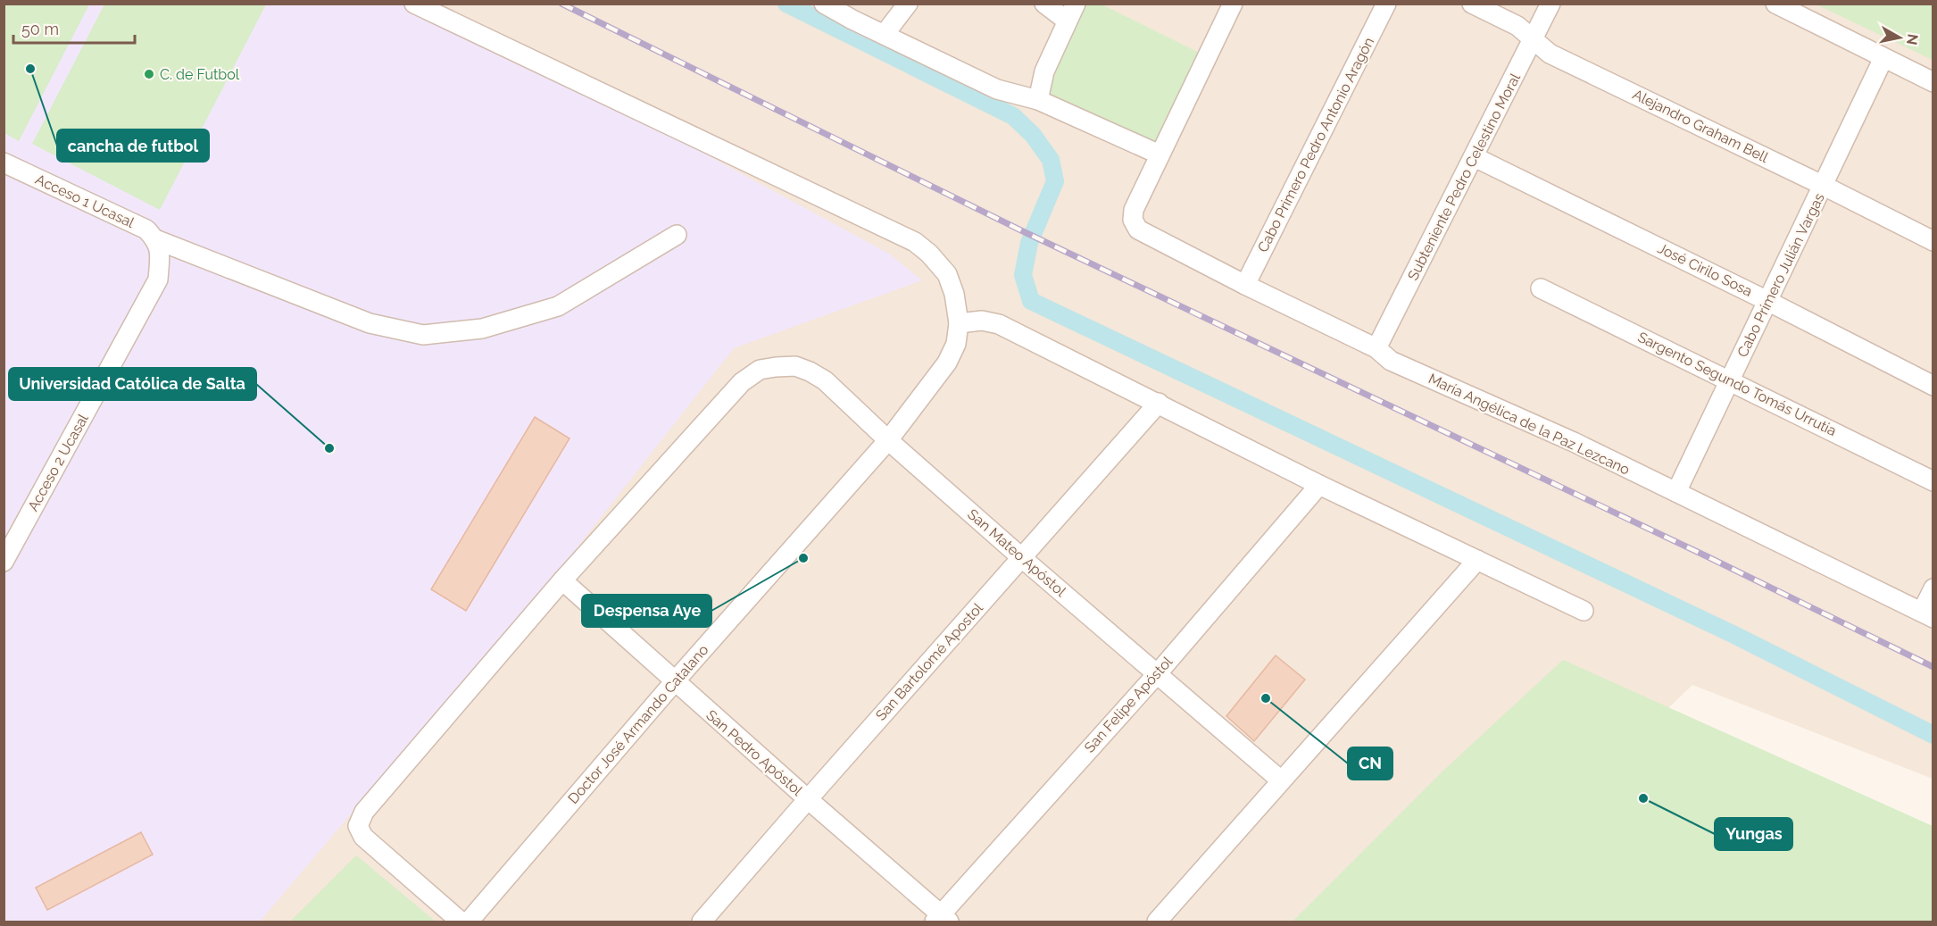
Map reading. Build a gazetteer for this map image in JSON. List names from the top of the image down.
{
  "streets": {
    "street": [
      "Alejandro Graham Bell",
      "Cabo Primero Pedro Antonio Aragón",
      "Subteniente Pedro Celestino Moral",
      "Acceso 1 Ucasal",
      "José Cirilo Sosa",
      "Cabo Primero Julián Vargas",
      "Sargento Segundo Tomás Urrutia",
      "María Angélica de la Paz Lezcano",
      "Acceso 2 Ucasal",
      "San Mateo Apóstol",
      "San Bartolomé Apostol",
      "San Felipe Apóstol",
      "Doctor José Armando Catalano",
      "San Pedro Apóstol"
    ]
  },
  "crossings": [
    ["Alejandro Graham Bell", "Subteniente Pedro Celestino Moral"],
    ["Alejandro Graham Bell", "Cabo Primero Julián Vargas"],
    ["Cabo Primero Pedro Antonio Aragón", "María Angélica de la Paz Lezcano"],
    ["Subteniente Pedro Celestino Moral", "José Cirilo Sosa"],
    ["Subteniente Pedro Celestino Moral", "María Angélica de la Paz Lezcano"],
    ["Acceso 1 Ucasal", "Acceso 2 Ucasal"],
    ["José Cirilo Sosa", "Cabo Primero Julián Vargas"],
    ["Cabo Primero Julián Vargas", "Sargento Segundo Tomás Urrutia"],
    ["Cabo Primero Julián Vargas", "María Angélica de la Paz Lezcano"],
    ["San Mateo Apóstol", "San Bartolomé Apostol"],
    ["San Mateo Apóstol", "San Felipe Apóstol"],
    ["San Mateo Apóstol", "Doctor José Armando Catalano"],
    ["San Mateo Apóstol", "San Pedro Apóstol"],
    ["San Bartolomé Apostol", "San Pedro Apóstol"],
    ["San Felipe Apóstol", "San Pedro Apóstol"],
    ["Doctor José Armando Catalano", "San Pedro Apóstol"]
  ],
  "places": [
    "cancha de futbol",
    "C. de Futbol",
    "Universidad Católica de Salta",
    "Despensa Aye",
    "CN",
    "Yungas"
  ],
  "scale_bar": "50 m",
  "north": "right"
}
